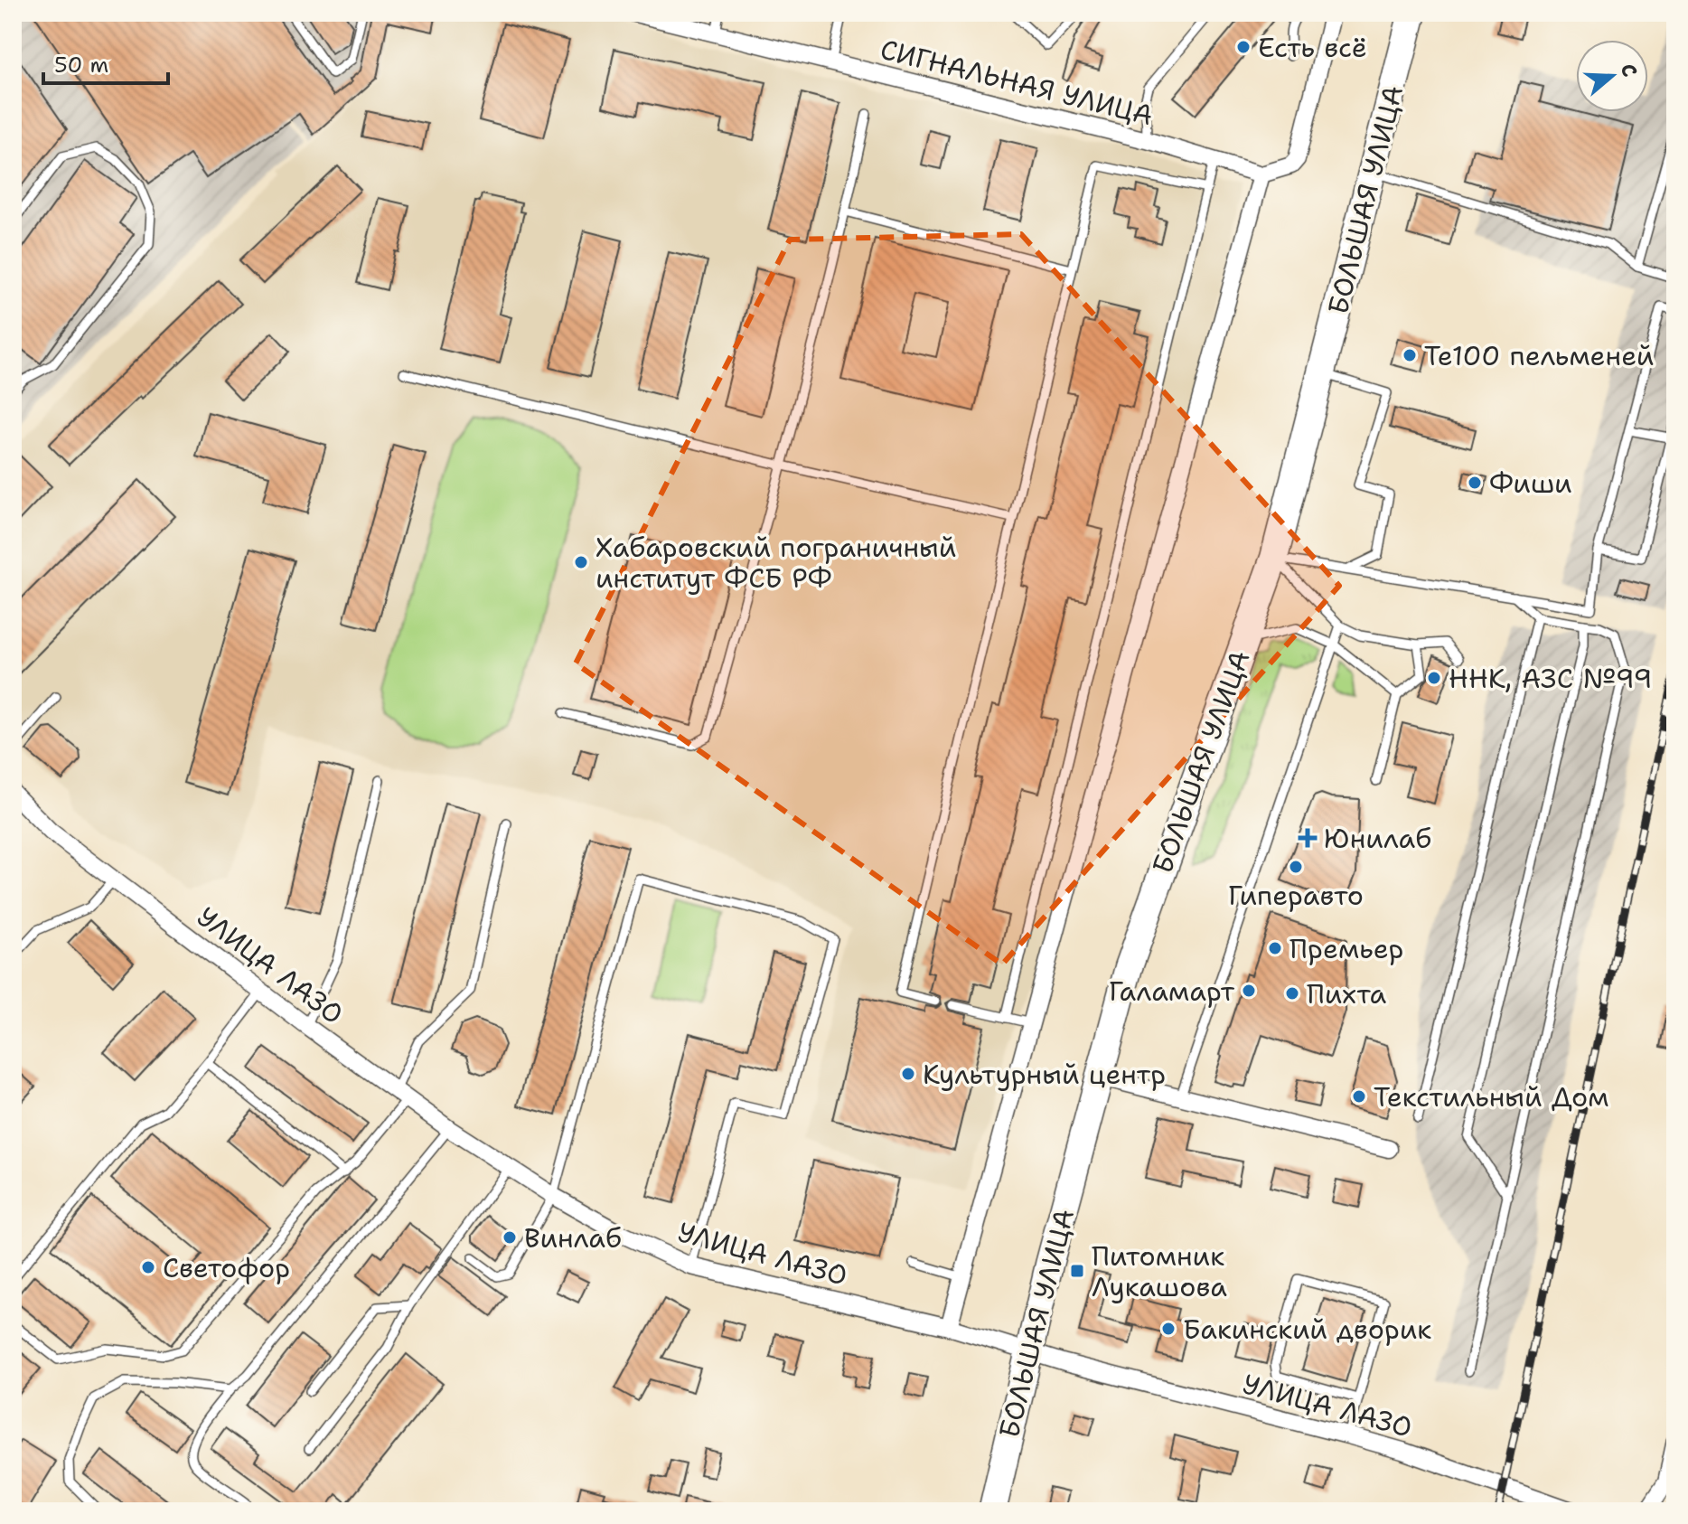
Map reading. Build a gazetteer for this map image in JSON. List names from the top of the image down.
{
  "streets": {
    "highway": ["БОЛЬШАЯ УЛИЦА"],
    "street": ["СИГНАЛЬНАЯ УЛИЦА", "УЛИЦА ЛАЗО"]
  },
  "crossings": [
    ["БОЛЬШАЯ УЛИЦА", "УЛИЦА ЛАЗО"]
  ],
  "places": {
    "other": [
      "Есть всё",
      "Те100 пельменей",
      "Фиши",
      "Хабаровский пограничный институт ФСБ РФ",
      "ННК, АЗС №99",
      "Гиперавто",
      "Премьер",
      "Галамарт",
      "Пихта",
      "Культурный центр",
      "Текстильный Дом",
      "Винлаб",
      "Светофор",
      "Бакинский дворик"
    ],
    "health": ["Юнилаб"],
    "transit": ["Питомник Лукашова"]
  },
  "scale_bar": "50 m",
  "north": "right"
}
